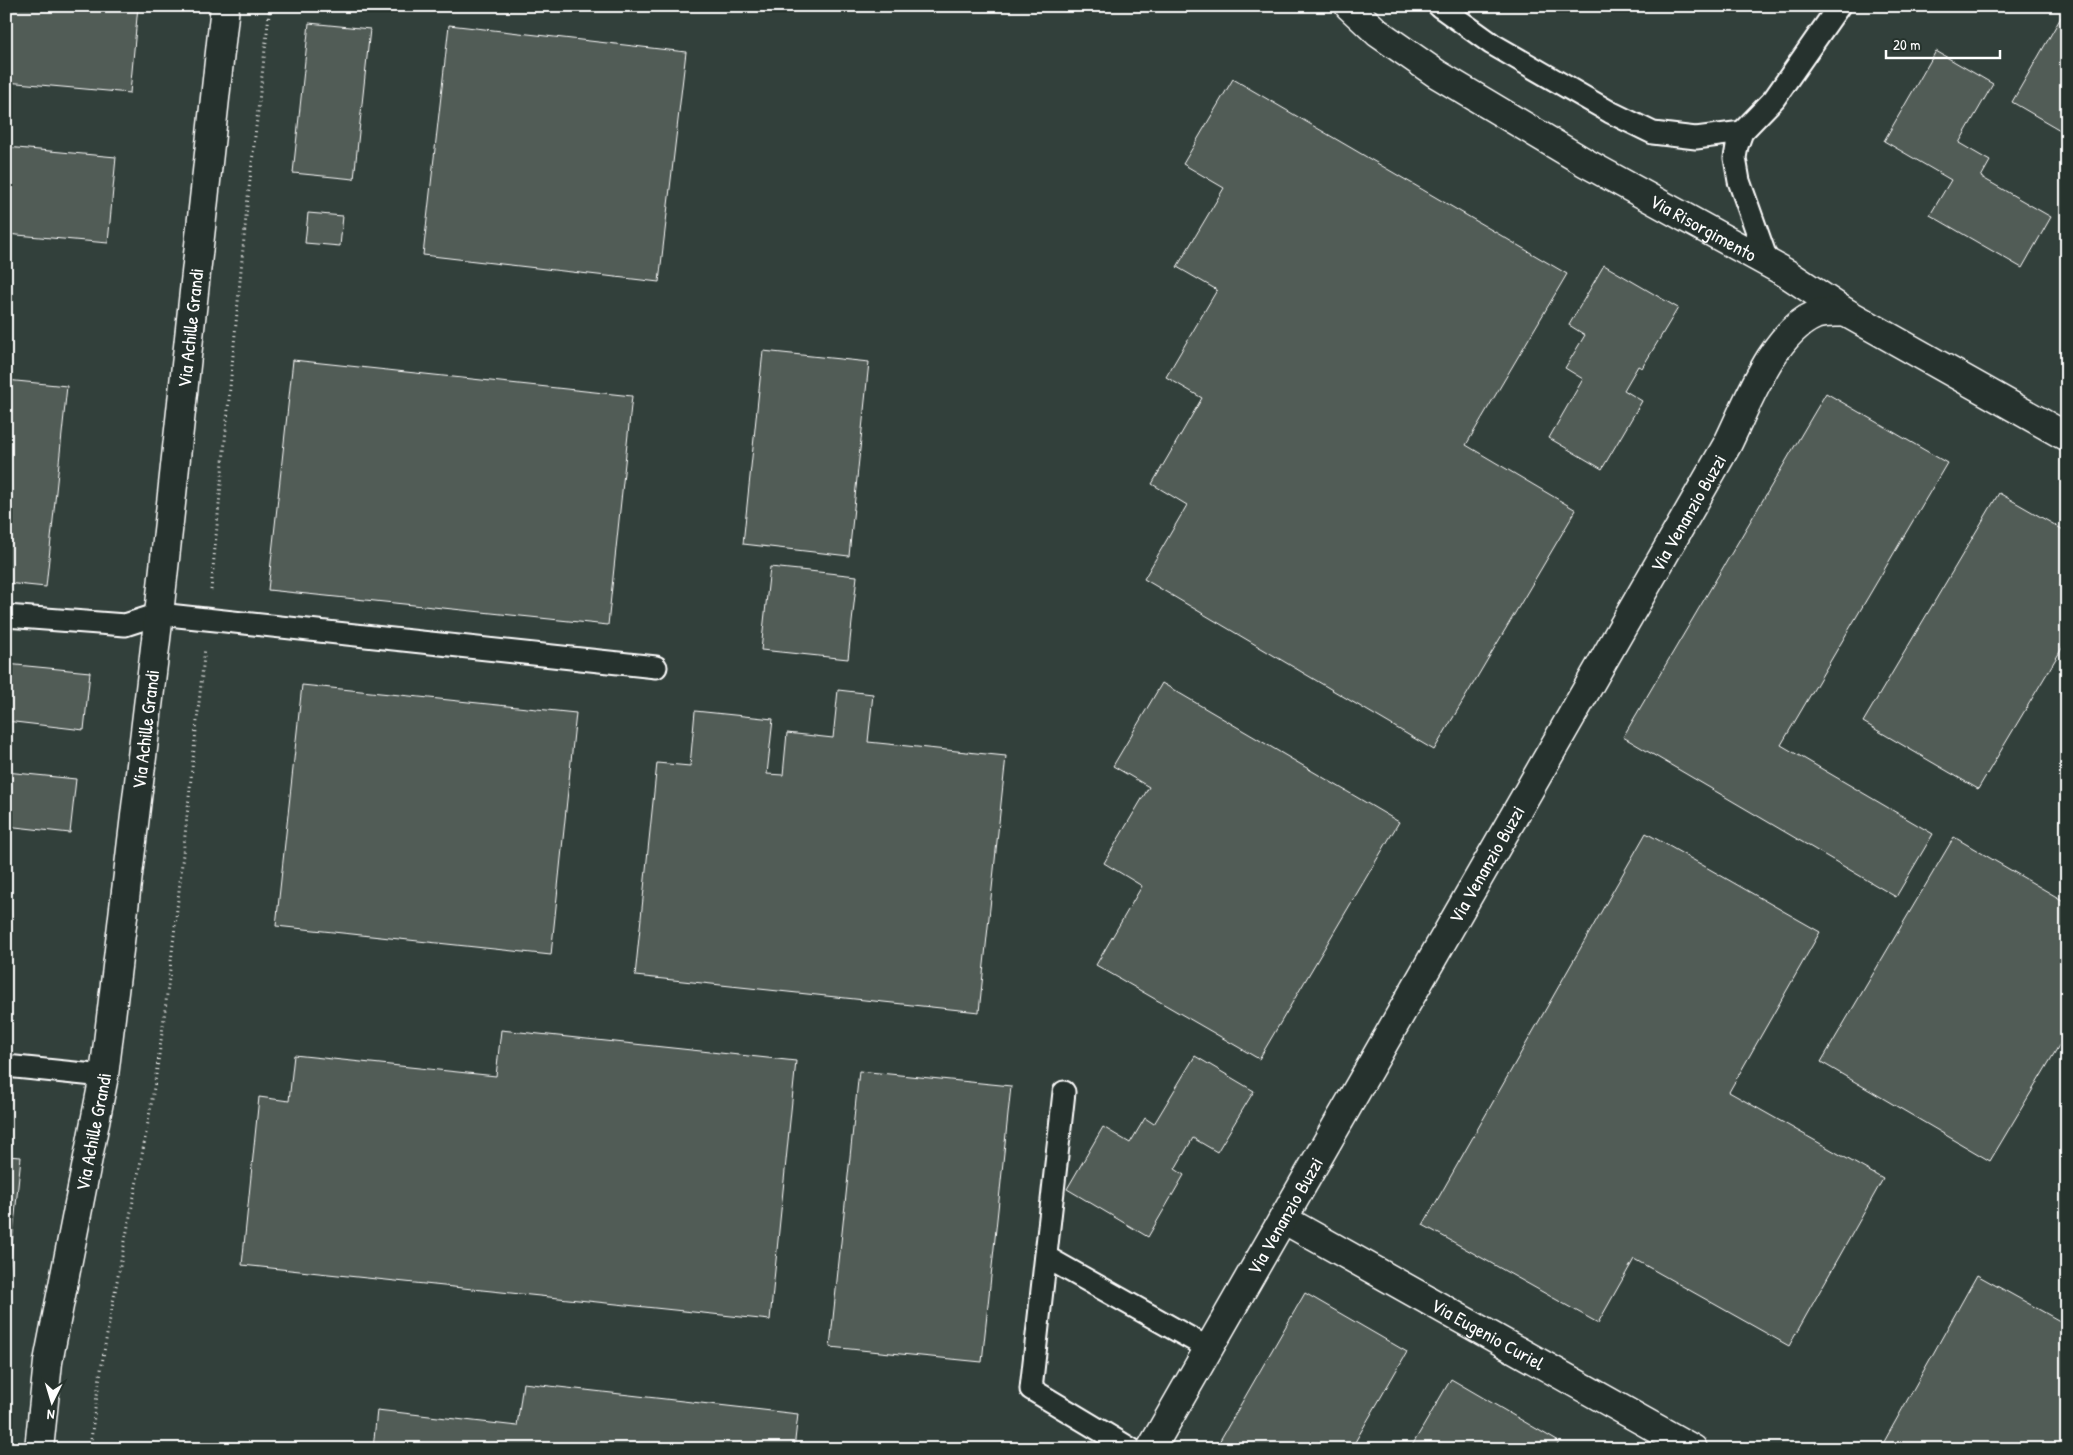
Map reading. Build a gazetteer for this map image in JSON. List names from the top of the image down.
{
  "streets": {
    "street": [
      "Via Risorgimento",
      "Via Achille Grandi",
      "Via Venanzio Buzzi",
      "Via Eugenio Curiel"
    ]
  },
  "crossings": [
    ["Via Risorgimento", "Via Venanzio Buzzi"],
    ["Via Venanzio Buzzi", "Via Eugenio Curiel"]
  ],
  "scale_bar": "20 m",
  "north": "bottom"
}
